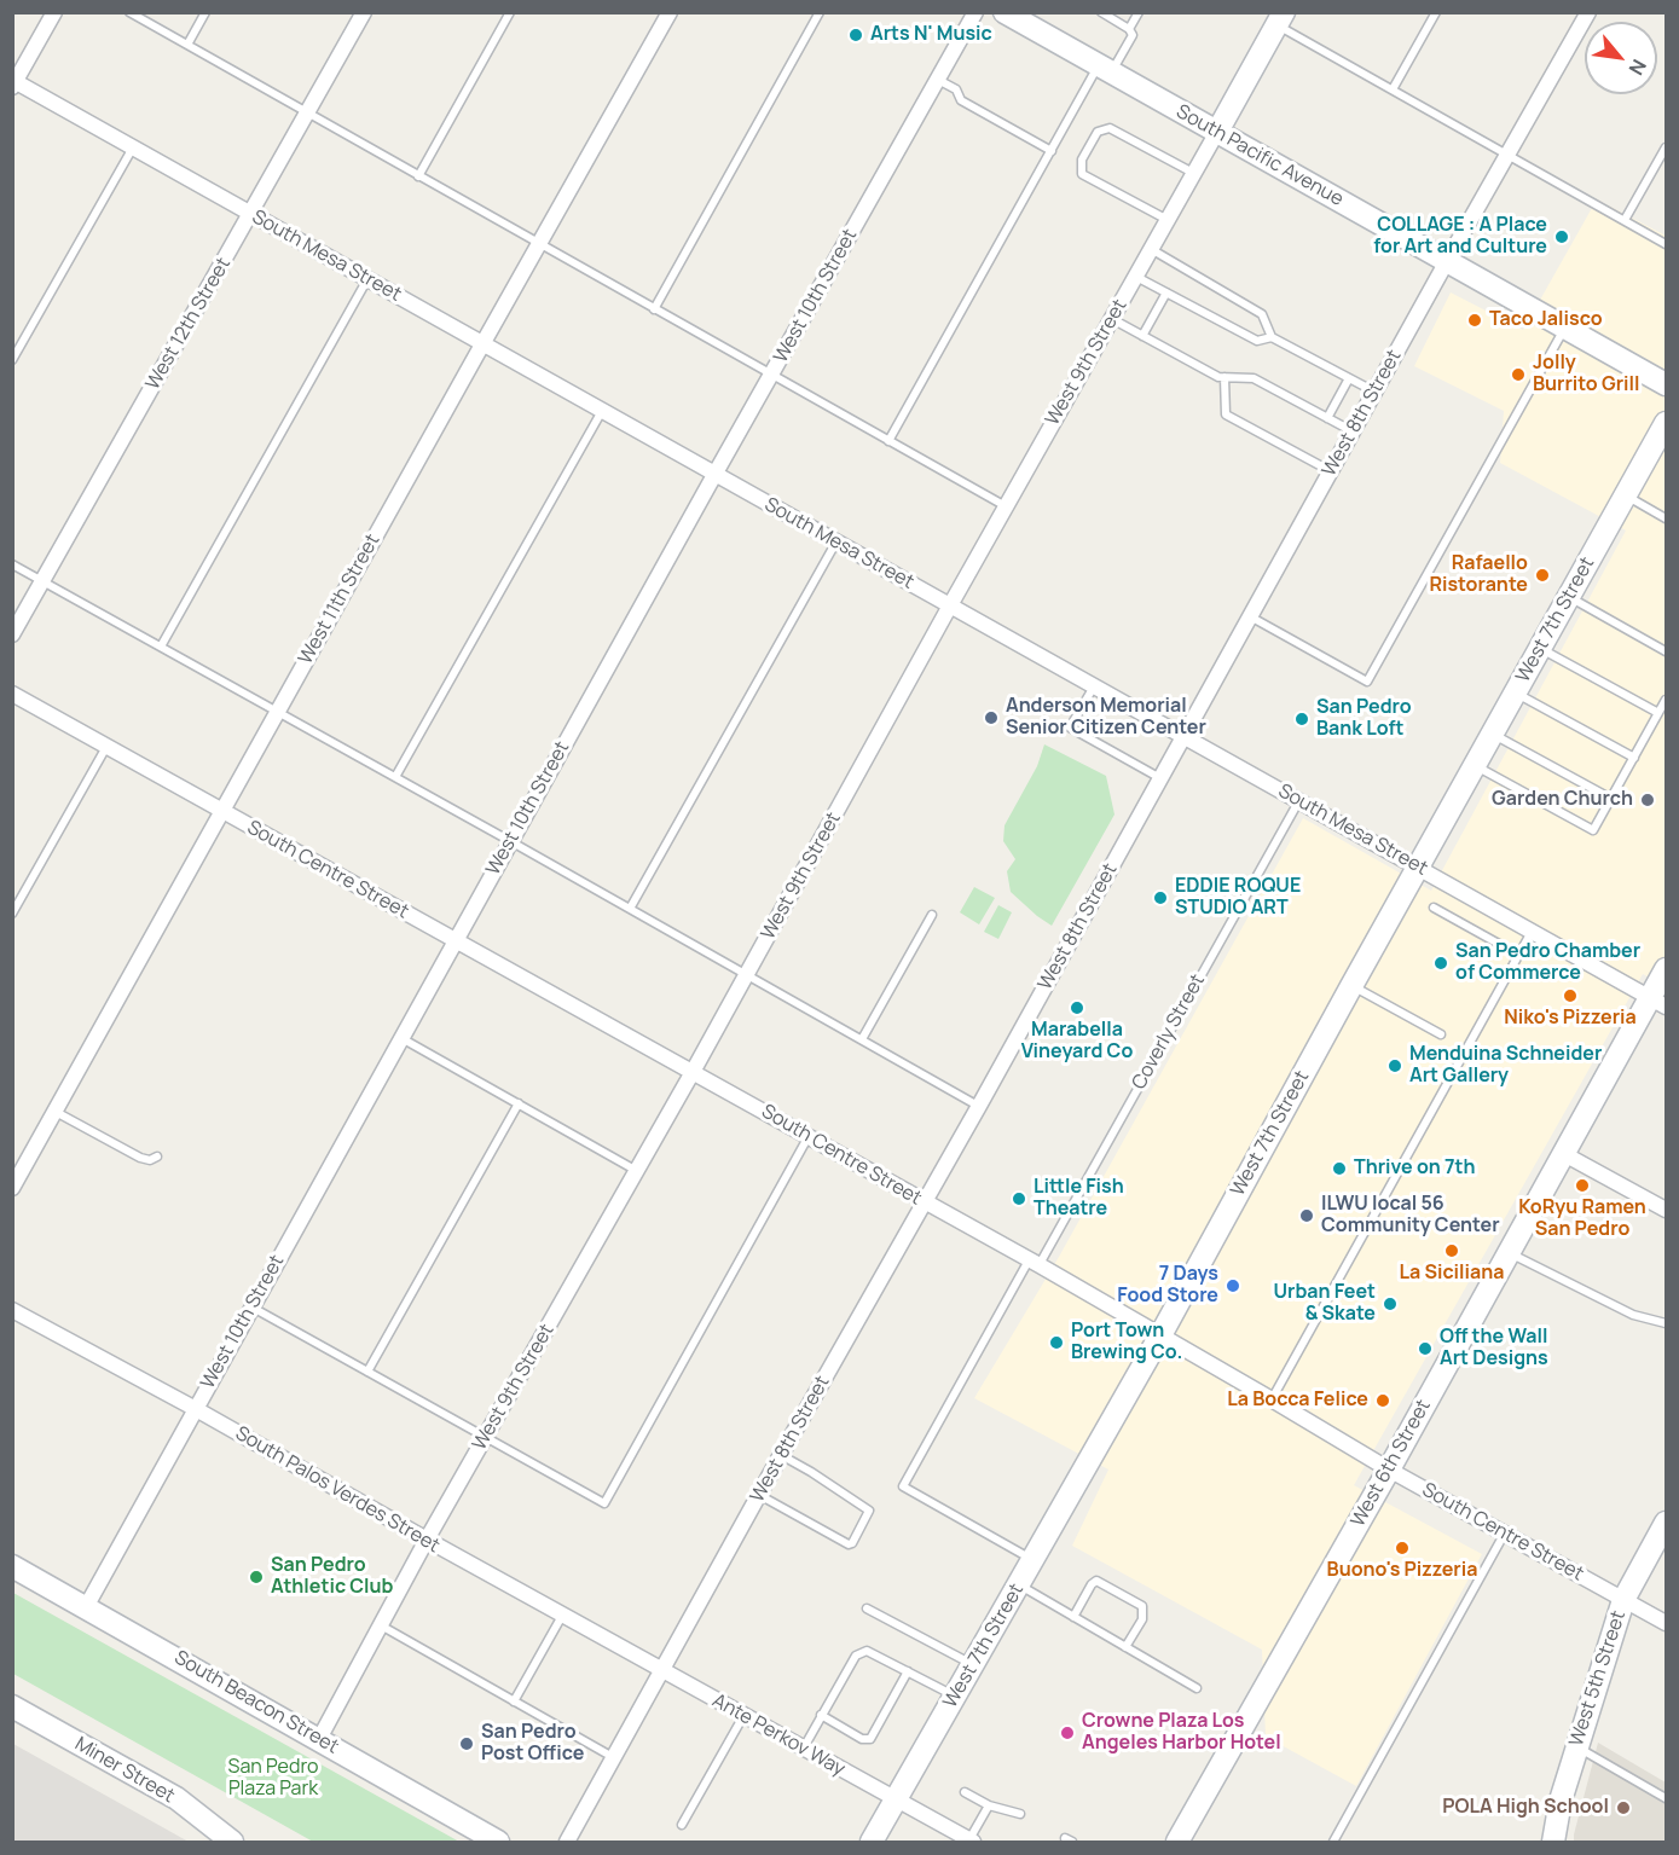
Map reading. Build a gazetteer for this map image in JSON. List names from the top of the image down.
{
  "streets": {
    "main road": [
      "South Pacific Avenue",
      "West 9th Street",
      "West 7th Street",
      "West 6th Street",
      "West 5th Street",
      "South Beacon Street",
      "Miner Street"
    ],
    "street": [
      "South Mesa Street",
      "West 10th Street",
      "West 12th Street",
      "West 8th Street",
      "West 11th Street",
      "South Centre Street",
      "South Palos Verdes Street",
      "Ante Perkov Way"
    ],
    "lane": ["Coverly Street"]
  },
  "crossings": [
    ["South Pacific Avenue", "West 9th Street"],
    ["South Pacific Avenue", "West 8th Street"],
    ["South Mesa Street", "West 10th Street"],
    ["South Mesa Street", "West 12th Street"],
    ["South Mesa Street", "West 9th Street"],
    ["South Mesa Street", "West 8th Street"],
    ["South Mesa Street", "West 11th Street"],
    ["South Mesa Street", "West 7th Street"],
    ["South Mesa Street", "Coverly Street"],
    ["South Mesa Street", "West 6th Street"],
    ["West 10th Street", "South Centre Street"],
    ["West 10th Street", "South Palos Verdes Street"],
    ["West 10th Street", "South Beacon Street"],
    ["West 9th Street", "South Centre Street"],
    ["West 9th Street", "South Palos Verdes Street"],
    ["West 9th Street", "South Beacon Street"],
    ["West 8th Street", "South Centre Street"],
    ["West 8th Street", "South Palos Verdes Street"],
    ["West 8th Street", "Ante Perkov Way"],
    ["West 11th Street", "South Centre Street"],
    ["West 7th Street", "South Centre Street"],
    ["West 7th Street", "Coverly Street"],
    ["West 7th Street", "Ante Perkov Way"],
    ["South Centre Street", "Coverly Street"],
    ["South Centre Street", "West 6th Street"],
    ["South Centre Street", "West 5th Street"],
    ["South Palos Verdes Street", "Ante Perkov Way"]
  ],
  "parks": ["San Pedro Plaza Park"],
  "places": [
    "Arts N' Music",
    "COLLAGE : A Place for Art and Culture",
    "Taco Jalisco",
    "Jolly Burrito Grill",
    "Rafaello Ristorante",
    "Anderson Memorial Senior Citizen Center",
    "San Pedro Bank Loft",
    "Garden Church",
    "EDDIE ROQUE STUDIO ART",
    "San Pedro Chamber of Commerce",
    "Niko's Pizzeria",
    "Marabella Vineyard Co",
    "Menduina Schneider Art Gallery",
    "Thrive on 7th",
    "KoRyu Ramen San Pedro",
    "Little Fish Theatre",
    "ILWU local 56 Community Center",
    "La Siciliana",
    "7 Days Food Store",
    "Urban Feet & Skate",
    "Port Town Brewing Co.",
    "Off the Wall Art Designs",
    "La Bocca Felice",
    "Buono's Pizzeria",
    "San Pedro Athletic Club",
    "Crowne Plaza Los Angeles Harbor Hotel",
    "San Pedro Post Office",
    "POLA High School"
  ],
  "north": "bottom right"
}
